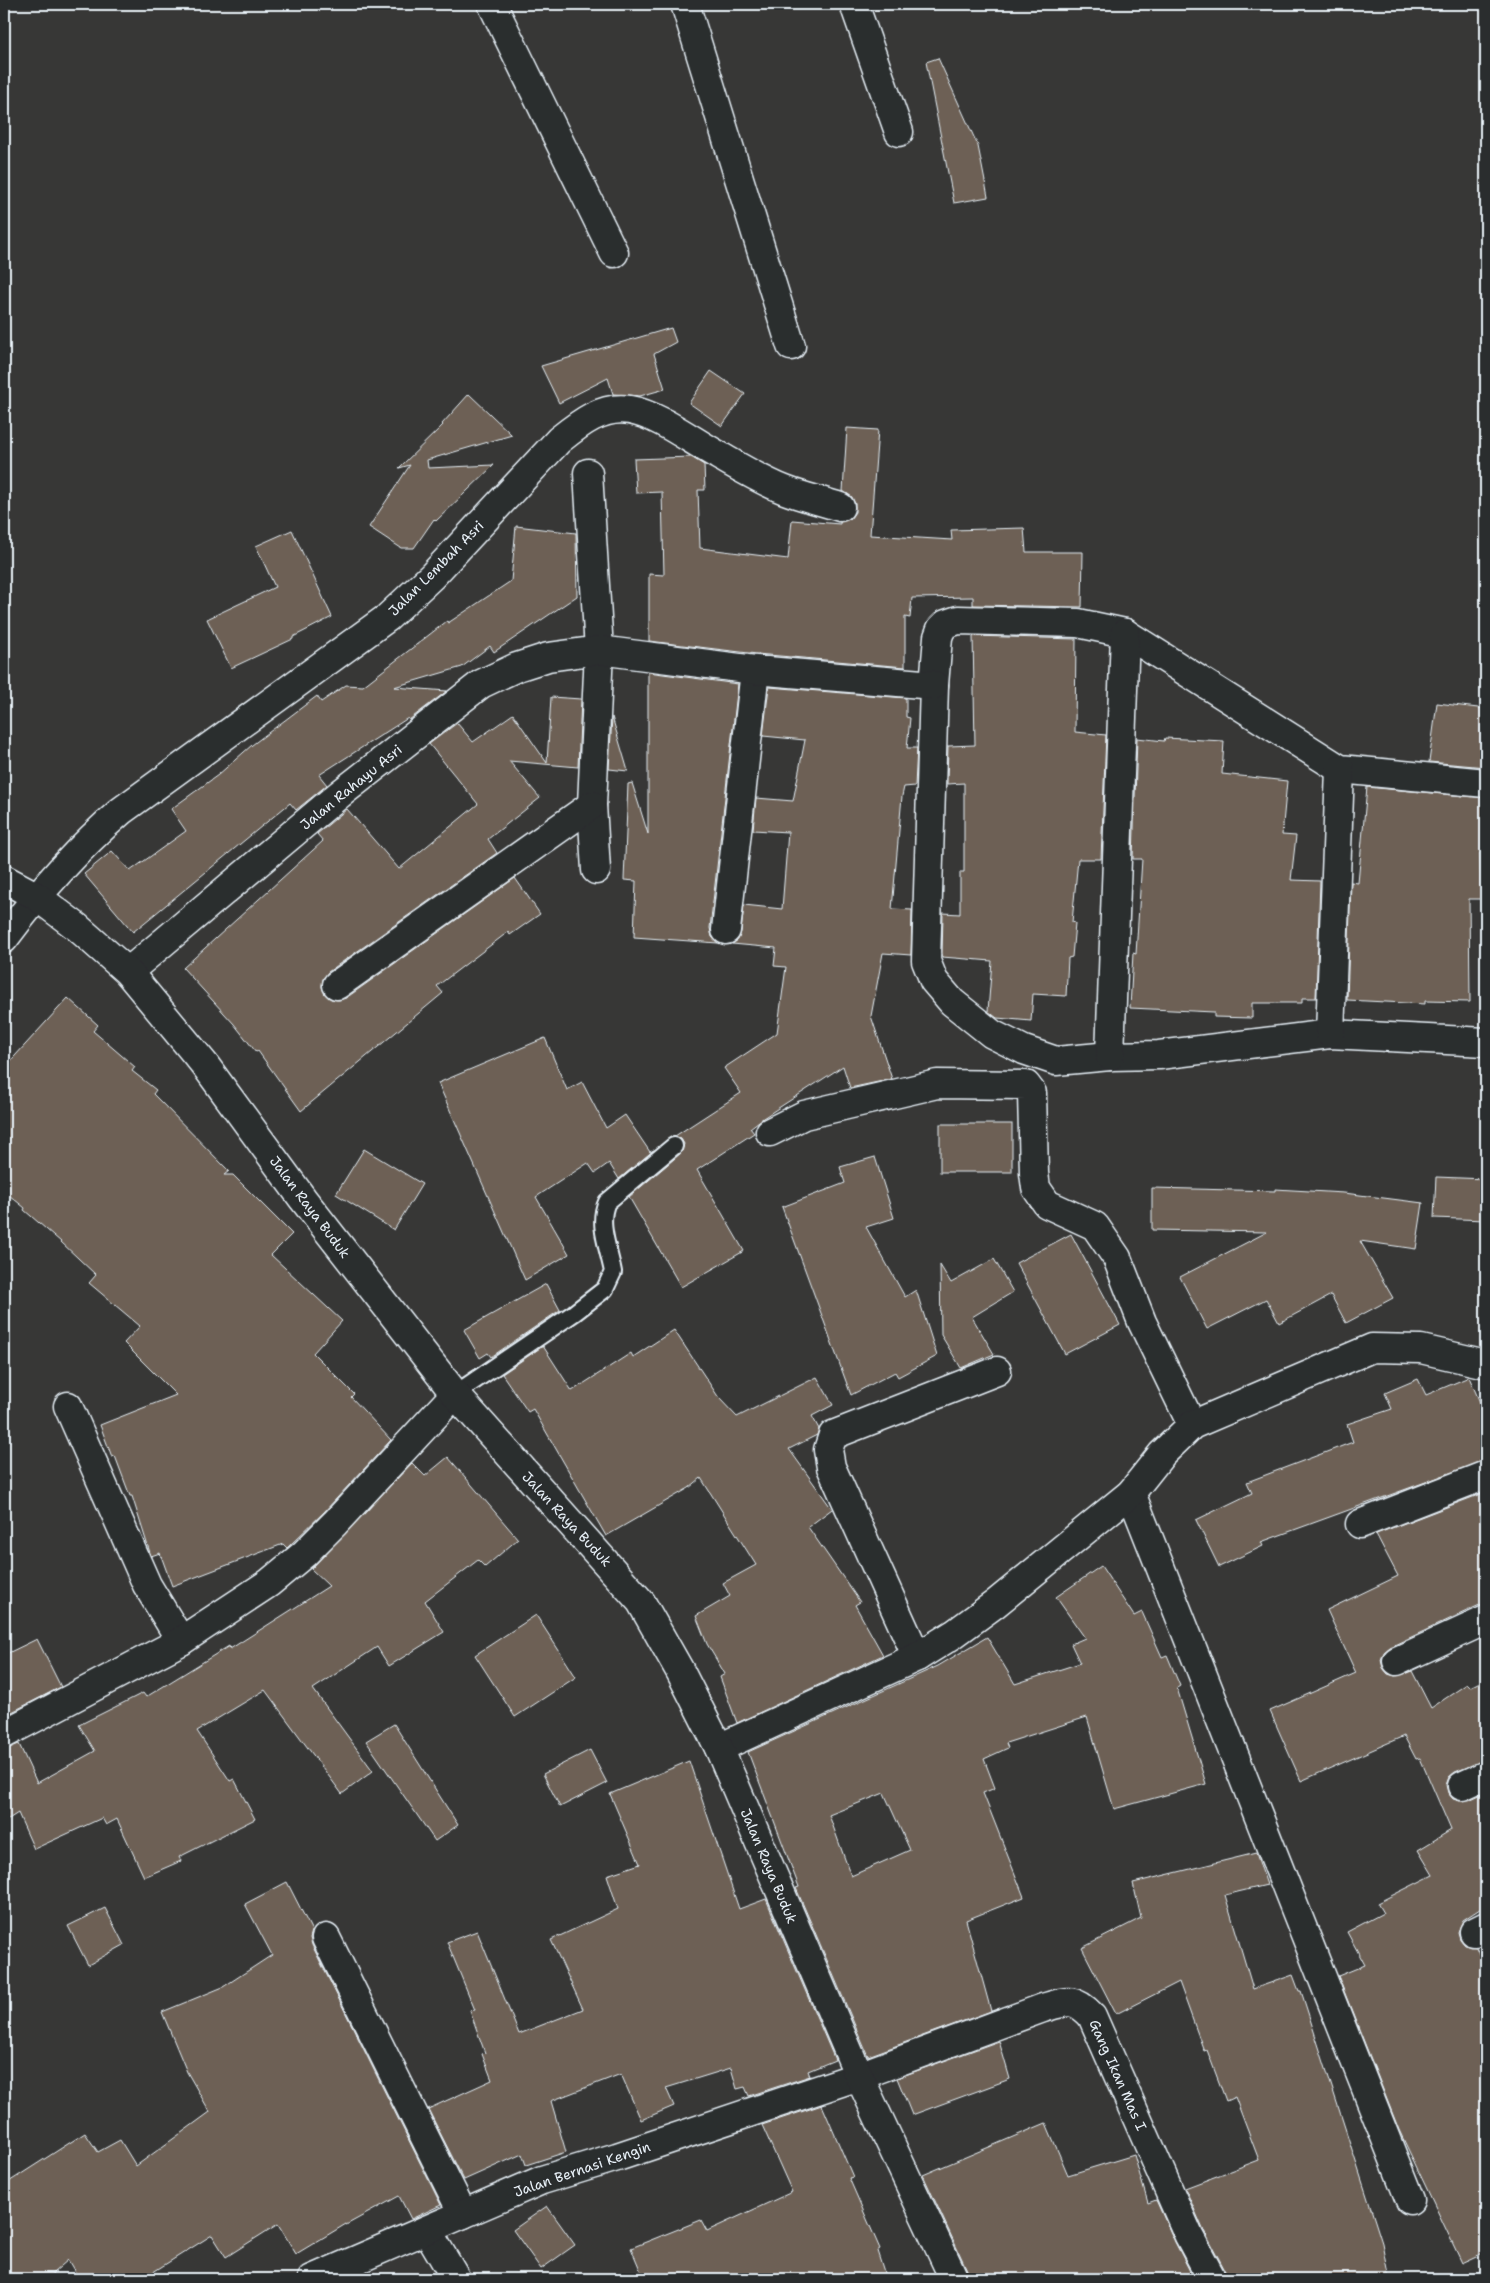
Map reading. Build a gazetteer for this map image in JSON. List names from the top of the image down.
{
  "streets": {
    "street": [
      "Jalan Lembah Asri",
      "Jalan Rahayu Asri",
      "Jalan Raya Buduk",
      "Gang Ikan Mas I",
      "Jalan Bernasi Kengin"
    ]
  },
  "crossings": [
    ["Jalan Lembah Asri", "Jalan Raya Buduk"],
    ["Jalan Rahayu Asri", "Jalan Raya Buduk"],
    ["Jalan Raya Buduk", "Gang Ikan Mas I"],
    ["Jalan Raya Buduk", "Jalan Bernasi Kengin"],
    ["Gang Ikan Mas I", "Jalan Bernasi Kengin"]
  ]
}
